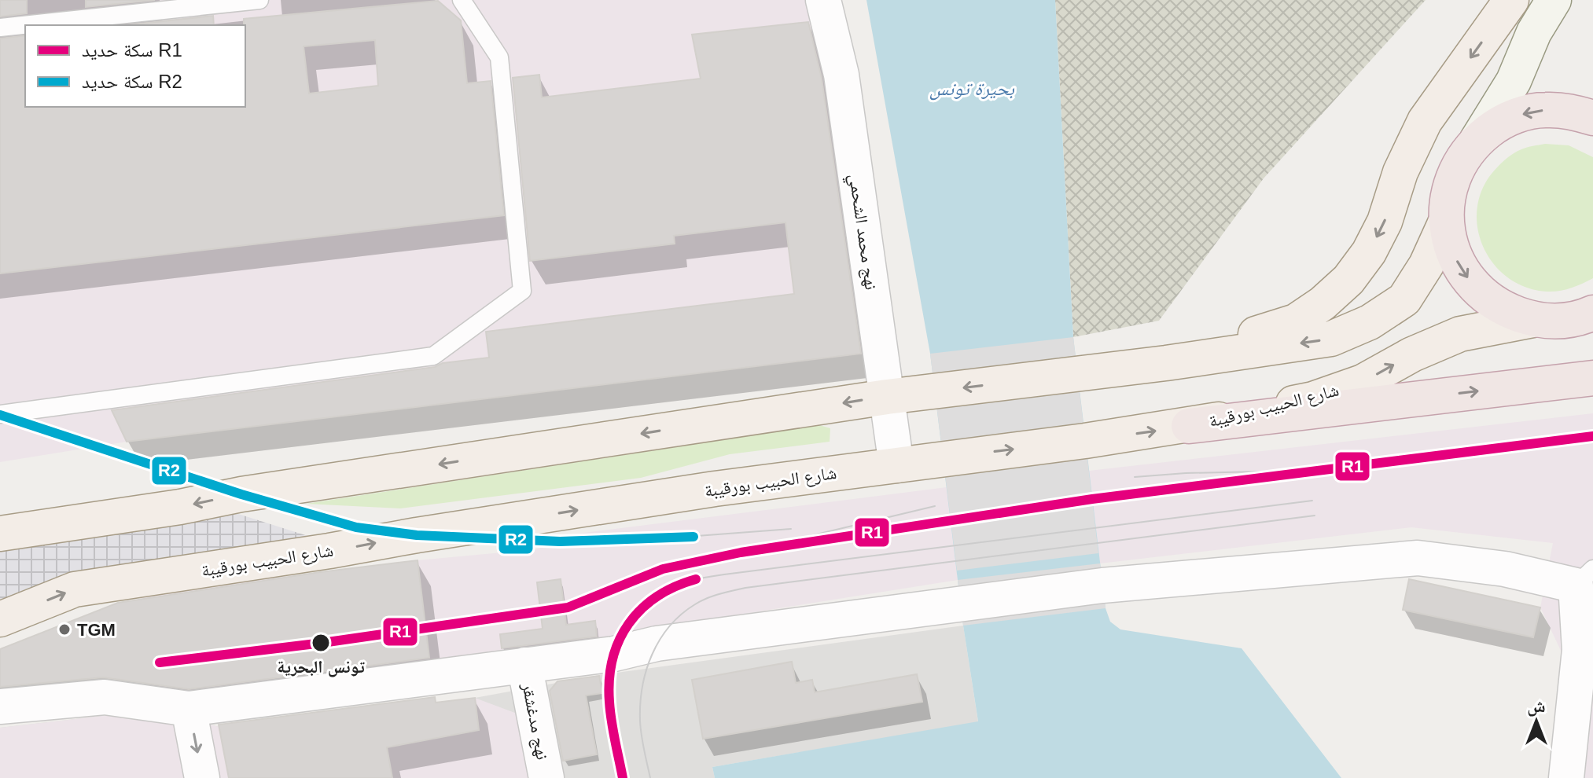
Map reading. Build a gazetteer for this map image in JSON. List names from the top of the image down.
{
  "streets": {
    "main road": ["شارع الحبيب بورقيبة"],
    "street": ["نهج محمد الشحمي", "نهج مدغشقر"]
  },
  "crossings": [
    ["نهج محمد الشحمي", "شارع الحبيب بورقيبة"]
  ],
  "water": ["بحيرة تونس"],
  "places": ["TGM", "تونس البحرية"],
  "lines": ["rail line R2", "rail line R1"],
  "legend": ["سكة حديد R1", "سكة حديد R2"],
  "north": "top"
}
